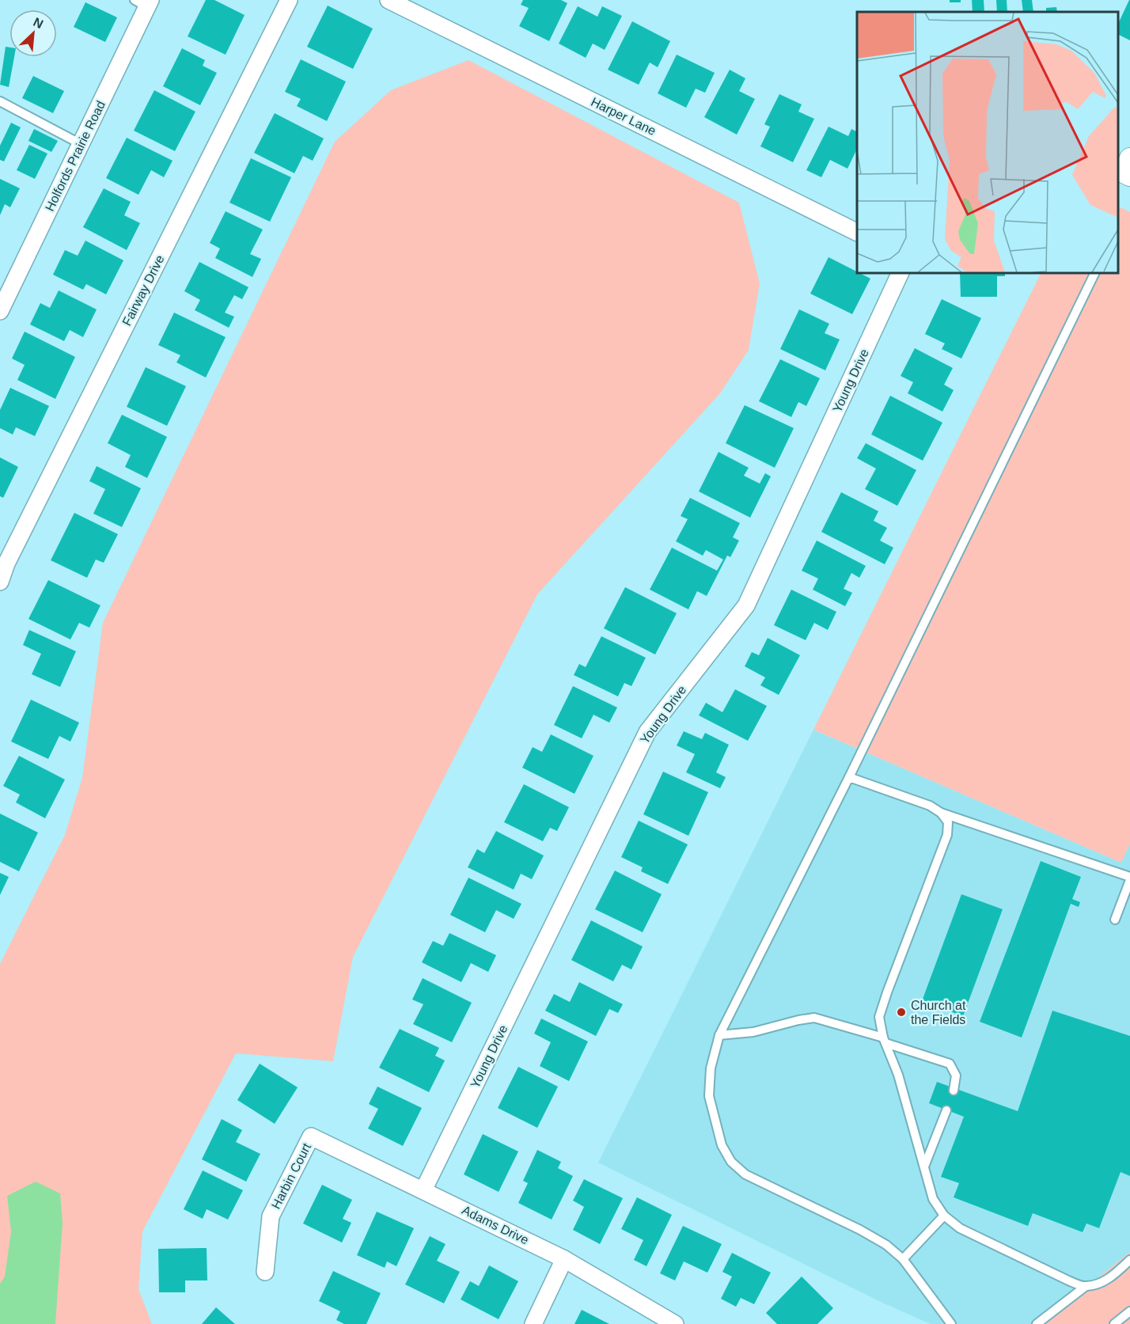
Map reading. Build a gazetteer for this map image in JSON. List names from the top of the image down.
{
  "streets": {
    "street": [
      "Harper Lane",
      "Holfords Prairie Road",
      "Fairway Drive",
      "Young Drive",
      "Harbin Court",
      "Adams Drive"
    ]
  },
  "crossings": [
    ["Young Drive", "Adams Drive"],
    ["Harbin Court", "Adams Drive"]
  ],
  "places": ["Church at the Fields"],
  "north": "top right"
}
